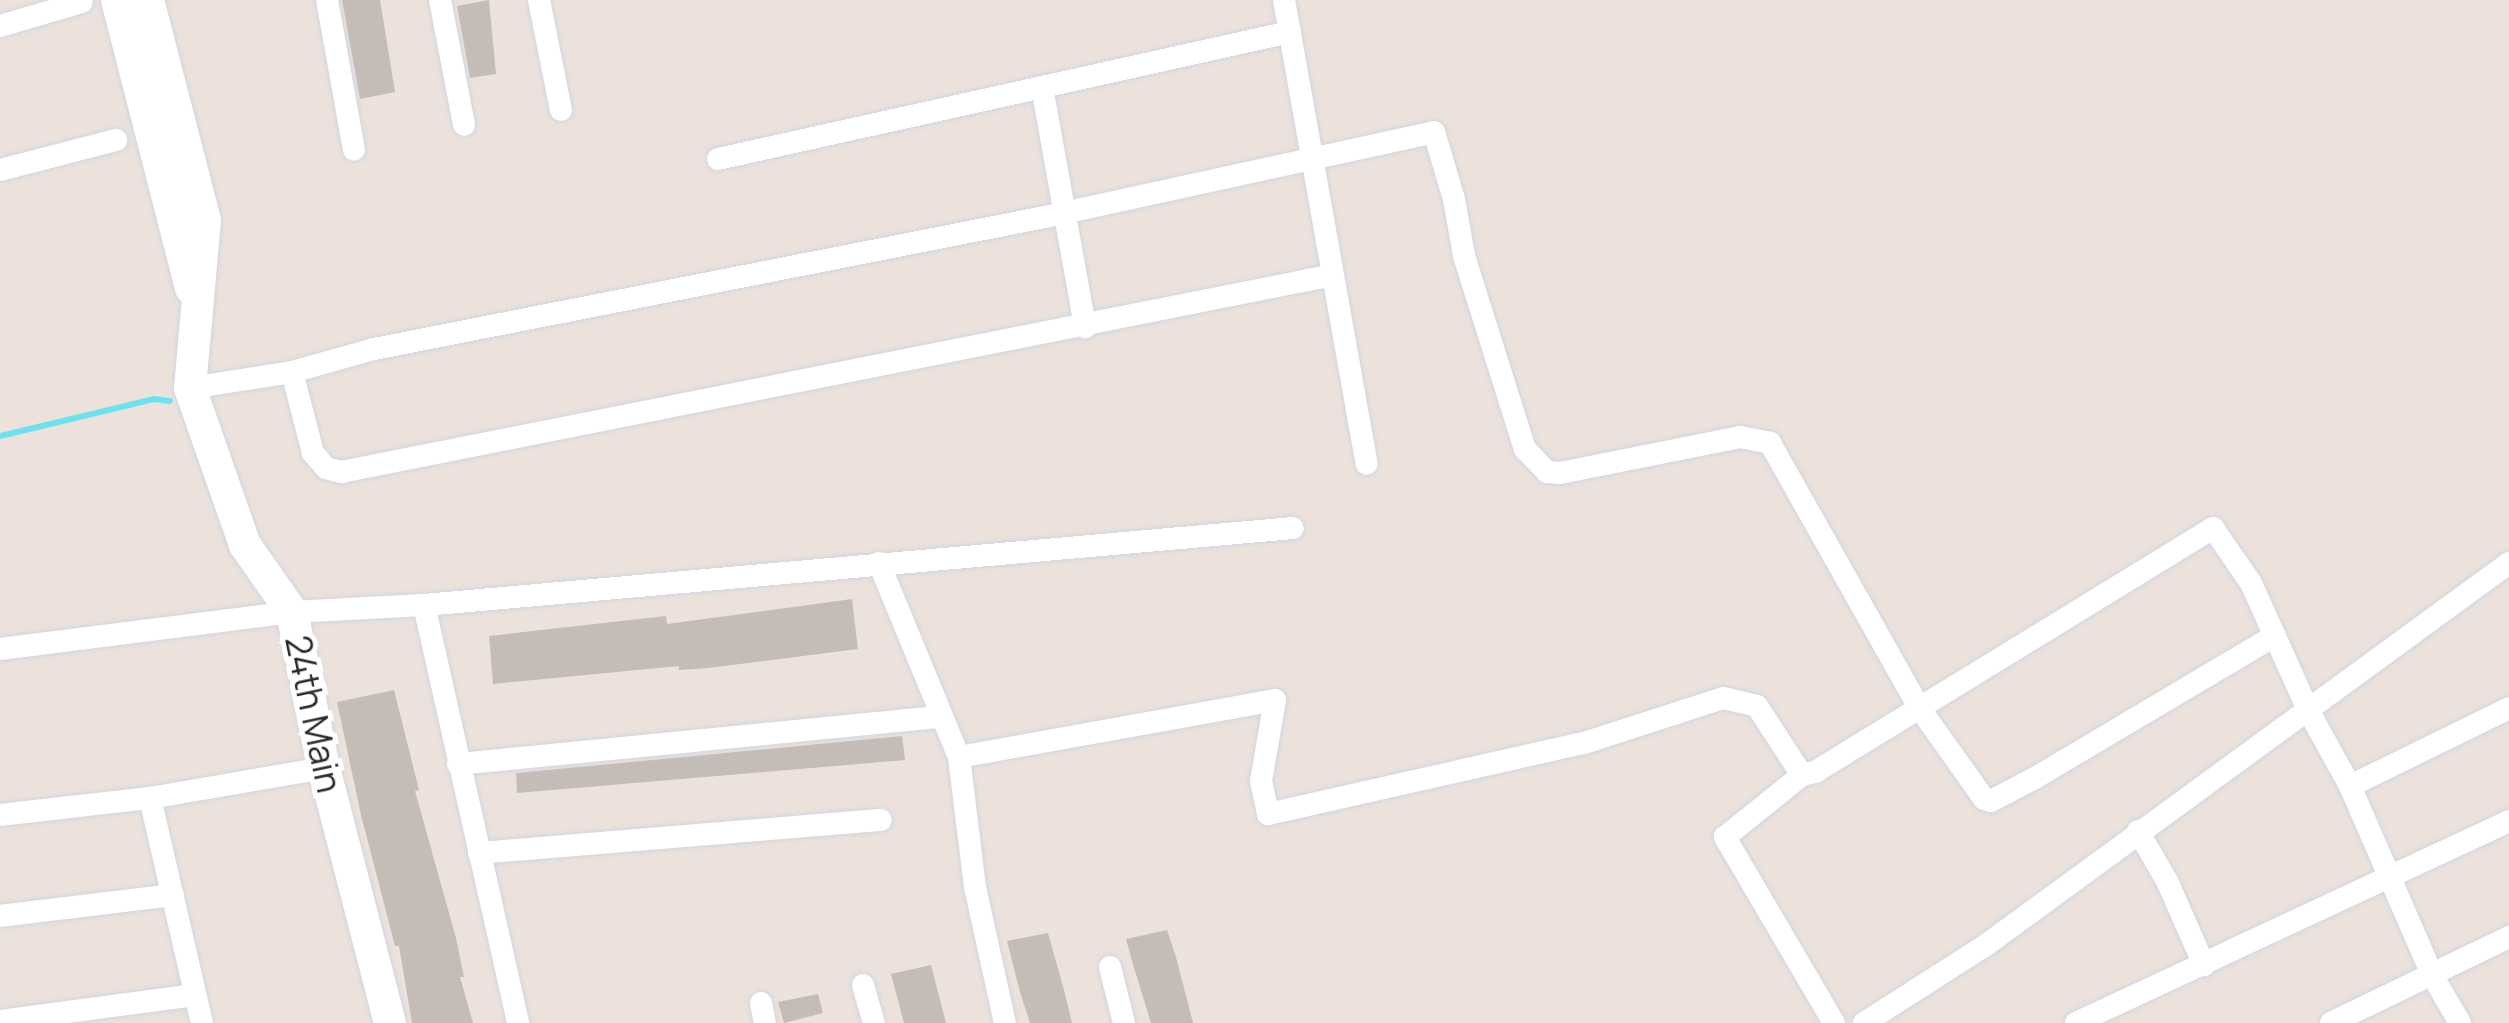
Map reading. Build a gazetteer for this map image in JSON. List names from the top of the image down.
{
  "streets": {
    "street": ["24th Main"]
  }
}
